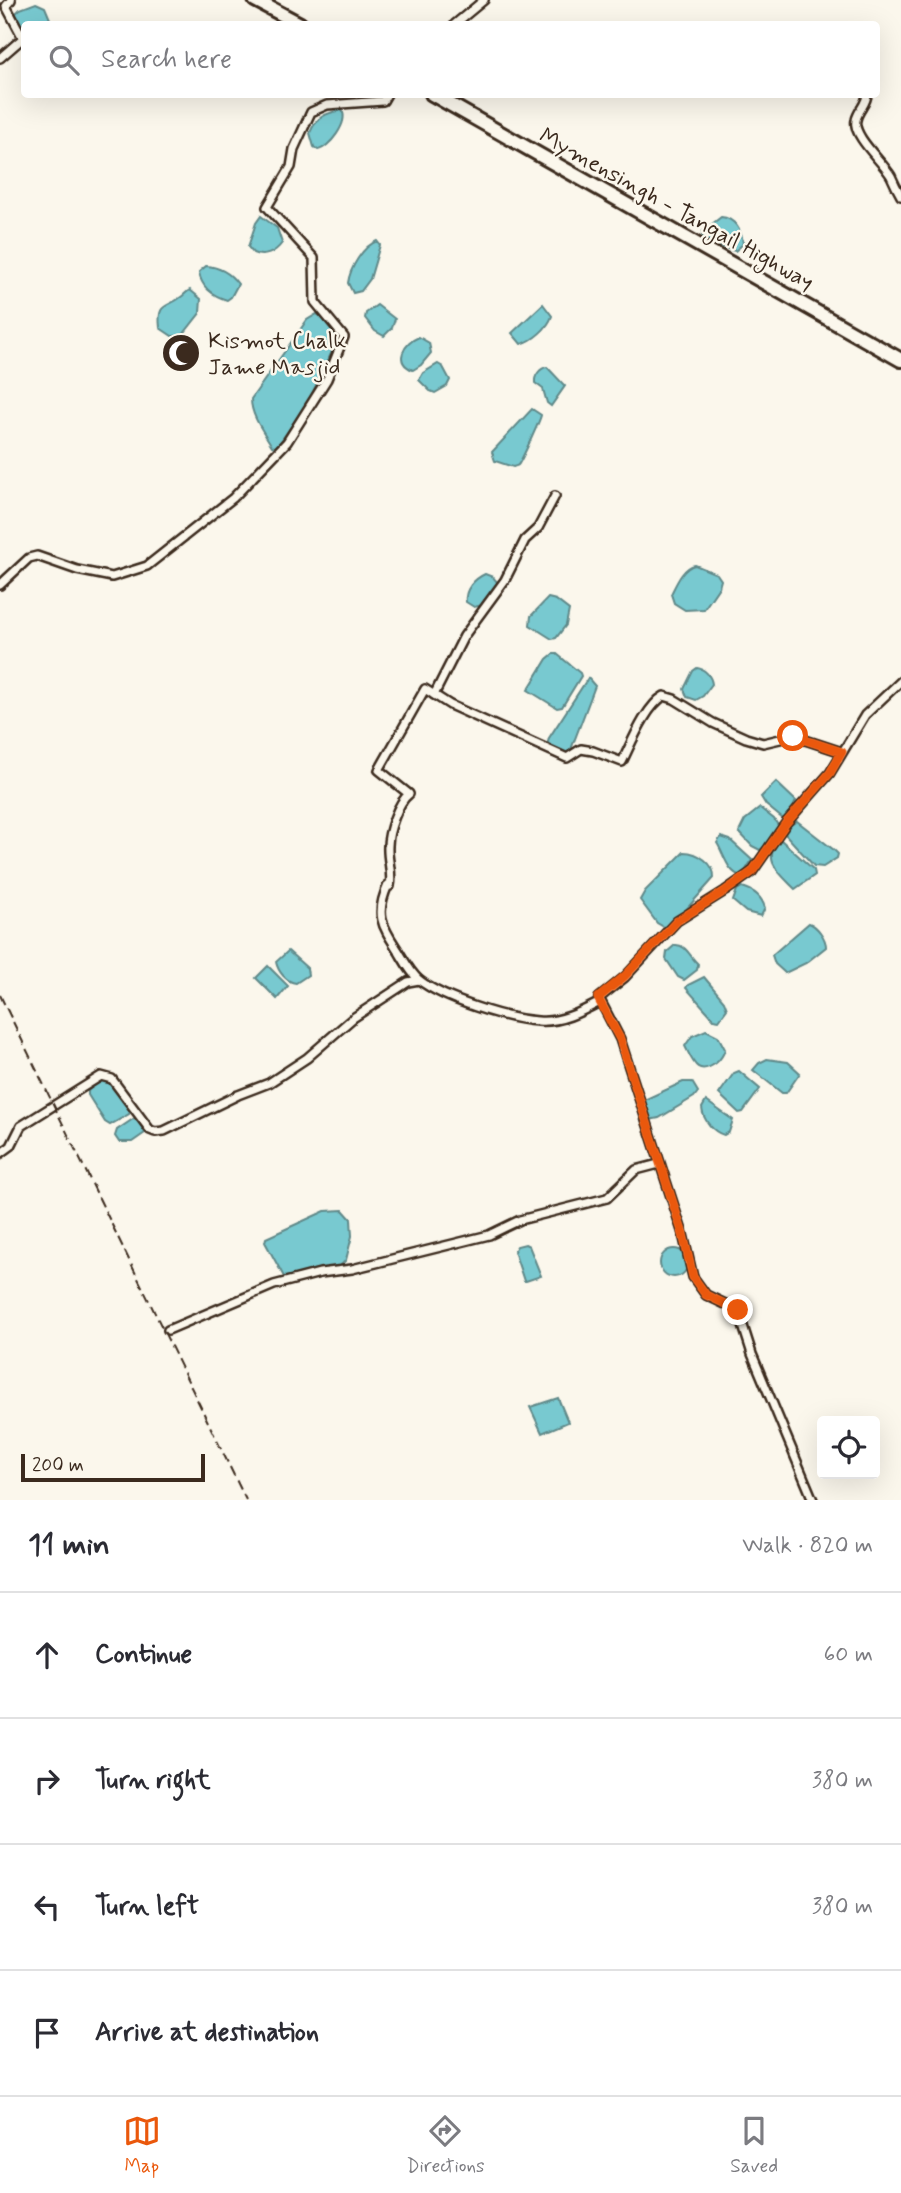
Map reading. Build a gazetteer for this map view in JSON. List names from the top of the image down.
{
  "streets": {
    "highway": ["Mymensingh - Tangail Highway"]
  },
  "places": {
    "mosque": ["Kismot Chalk Jame Masjid"]
  },
  "scale_bar": "200 m",
  "page": {
    "search": "Search here",
    "scale": "200 m",
    "heading": ["11 min", "Walk · 820 m"],
    "list": [
      ["Continue", "60 m"],
      ["Turn right", "380 m"],
      ["Turn left", "380 m"],
      "Arrive at destination"
    ],
    "nav": ["Map", "Directions", "Saved"]
  }
}
